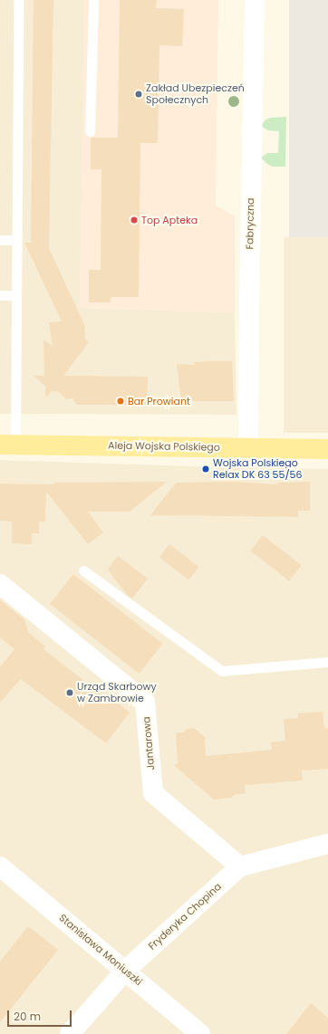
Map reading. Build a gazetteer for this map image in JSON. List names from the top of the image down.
{
  "streets": {
    "main road": ["Aleja Wojska Polskiego"],
    "street": [
      "Fabryczna",
      "Jantarowa",
      "Fryderyka Chopina",
      "Stanisława Moniuszki"
    ]
  },
  "crossings": [
    ["Fabryczna", "Aleja Wojska Polskiego"],
    ["Jantarowa", "Fryderyka Chopina"],
    ["Fryderyka Chopina", "Stanisława Moniuszki"]
  ],
  "places": [
    "Zakład Ubezpieczeń Społecznych",
    "Top Apteka",
    "Bar Prowiant",
    "Wojska Polskiego Relax DK 63 55/56",
    "Urząd Skarbowy w Zambrowie"
  ],
  "scale_bar": "20 m"
}
